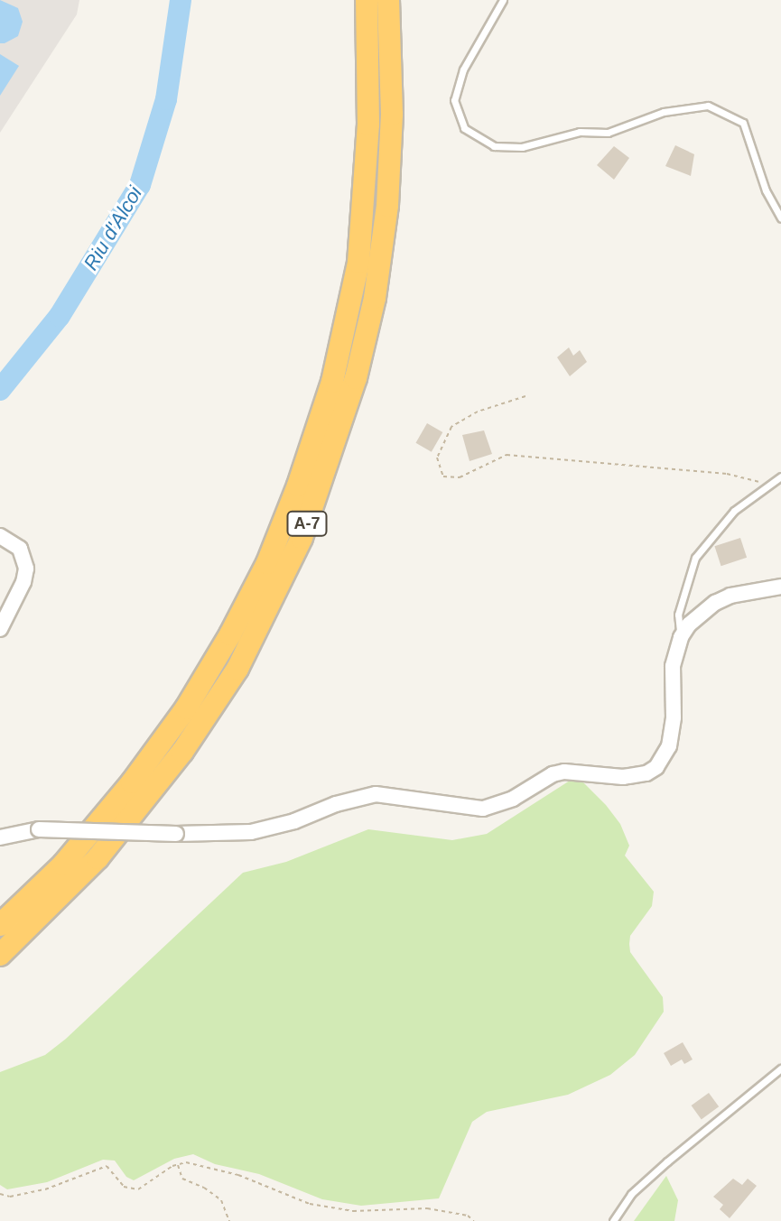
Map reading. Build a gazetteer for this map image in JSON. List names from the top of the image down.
{
  "streets": {
    "highway": ["A-7"]
  },
  "water": ["Riu d'Alcoi"]
}
